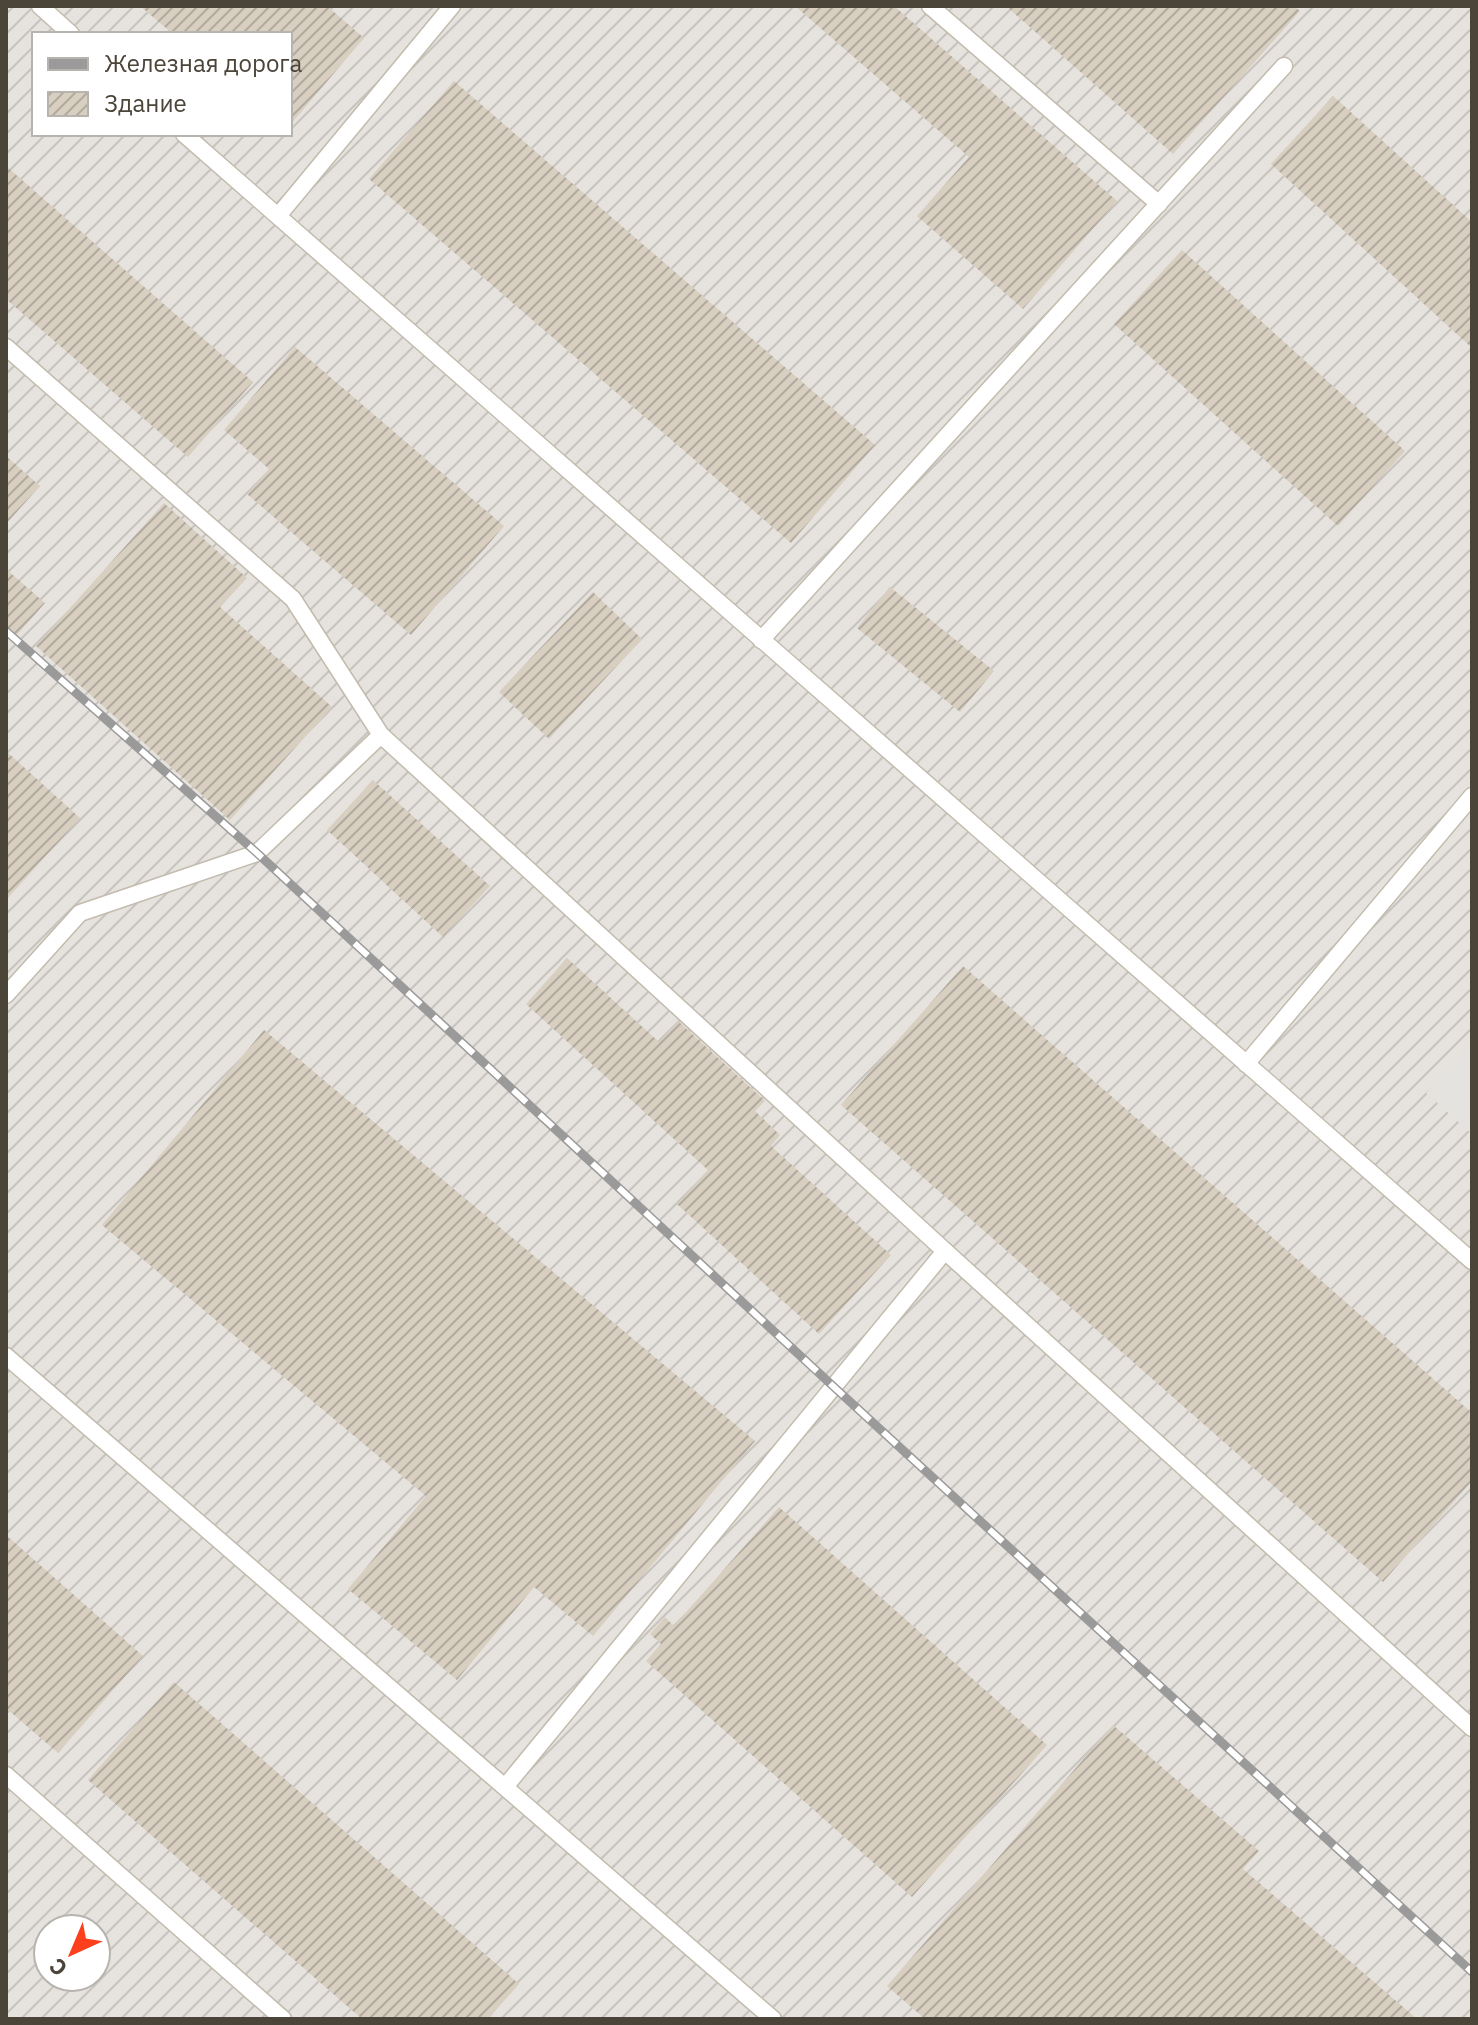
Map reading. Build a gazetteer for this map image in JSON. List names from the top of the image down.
{
  "legend": ["Железная дорога", "Здание"],
  "north": "bottom left"
}
